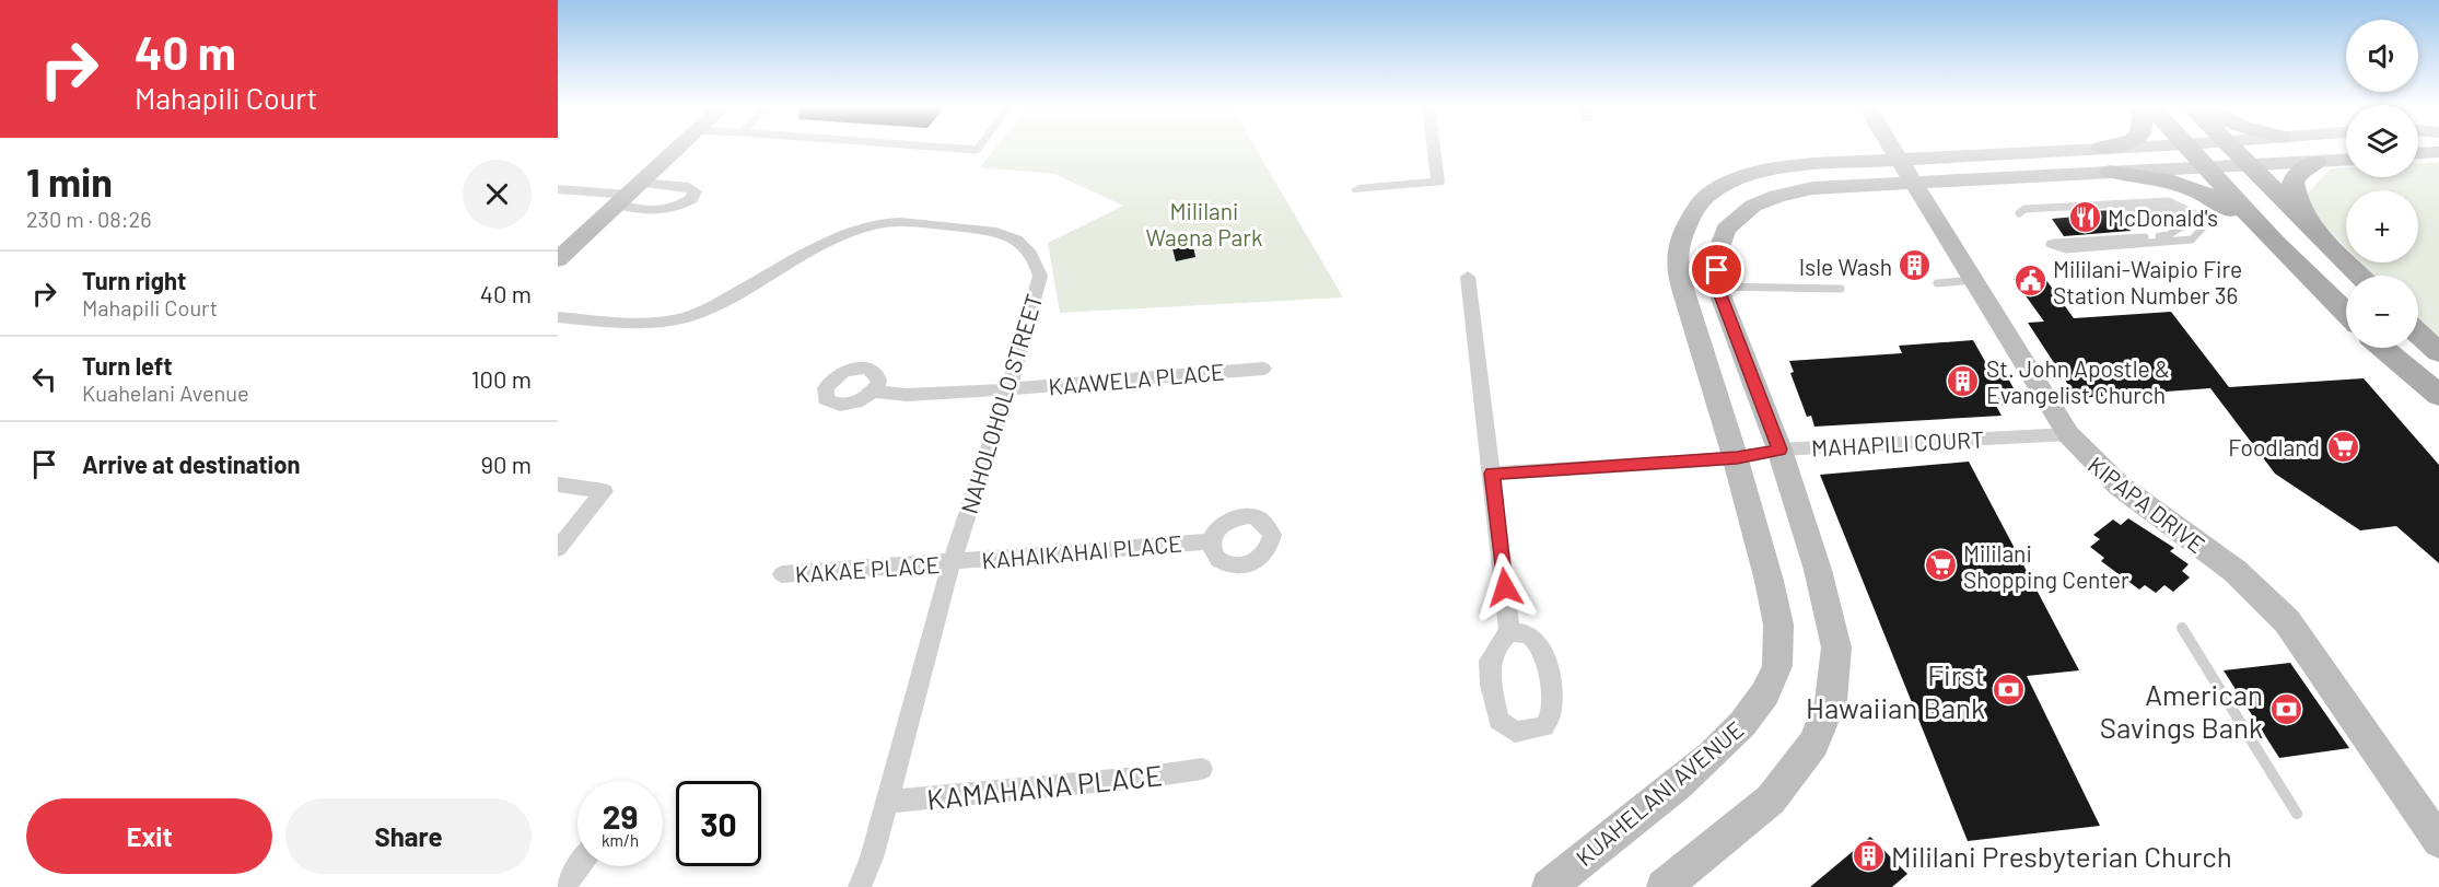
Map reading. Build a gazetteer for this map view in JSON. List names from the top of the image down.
{
  "streets": {
    "street": [
      "KAAWELA PLACE",
      "NAHOLOHOLO STREET",
      "MAHAPILI COURT",
      "KIPAPA DRIVE",
      "KAHAIKAHAI PLACE",
      "KAKAE PLACE",
      "KAMAHANA PLACE",
      "KUAHELANI AVENUE"
    ]
  },
  "crossings": [
    ["KAAWELA PLACE", "NAHOLOHOLO STREET"],
    ["NAHOLOHOLO STREET", "KAHAIKAHAI PLACE"],
    ["NAHOLOHOLO STREET", "KAKAE PLACE"],
    ["NAHOLOHOLO STREET", "KAMAHANA PLACE"],
    ["MAHAPILI COURT", "KIPAPA DRIVE"],
    ["MAHAPILI COURT", "KUAHELANI AVENUE"],
    ["KIPAPA DRIVE", "KUAHELANI AVENUE"],
    ["KAHAIKAHAI PLACE", "KAKAE PLACE"]
  ],
  "parks": ["Mililani Waena Park"],
  "places": {
    "restaurant": ["McDonald's"],
    "building": ["Isle Wash", "St. John Apostle & Evangelist Church", "Mililani Presbyterian Church"],
    "public building": ["Mililani-Waipio Fire Station Number 36"],
    "supermarket": ["Foodland", "Mililani Shopping Center"],
    "bank": ["First Hawaiian Bank", "American Savings Bank"]
  },
  "page": {
    "turn": ["40 m", "Mahapili Court"],
    "map_buttons": ["+", "−"],
    "heading": ["1 min", "230 m · 08:26"],
    "list": [
      {
        "name": "Turn right",
        "note": "Mahapili Court",
        "value": "40 m"
      },
      {
        "name": "Turn left",
        "note": "Kuahelani Avenue",
        "value": "100 m"
      },
      {
        "name": "Arrive at destination",
        "value": "90 m"
      }
    ],
    "speed": "29 km/h",
    "limit": "30",
    "buttons": ["Exit", "Share"]
  }
}
